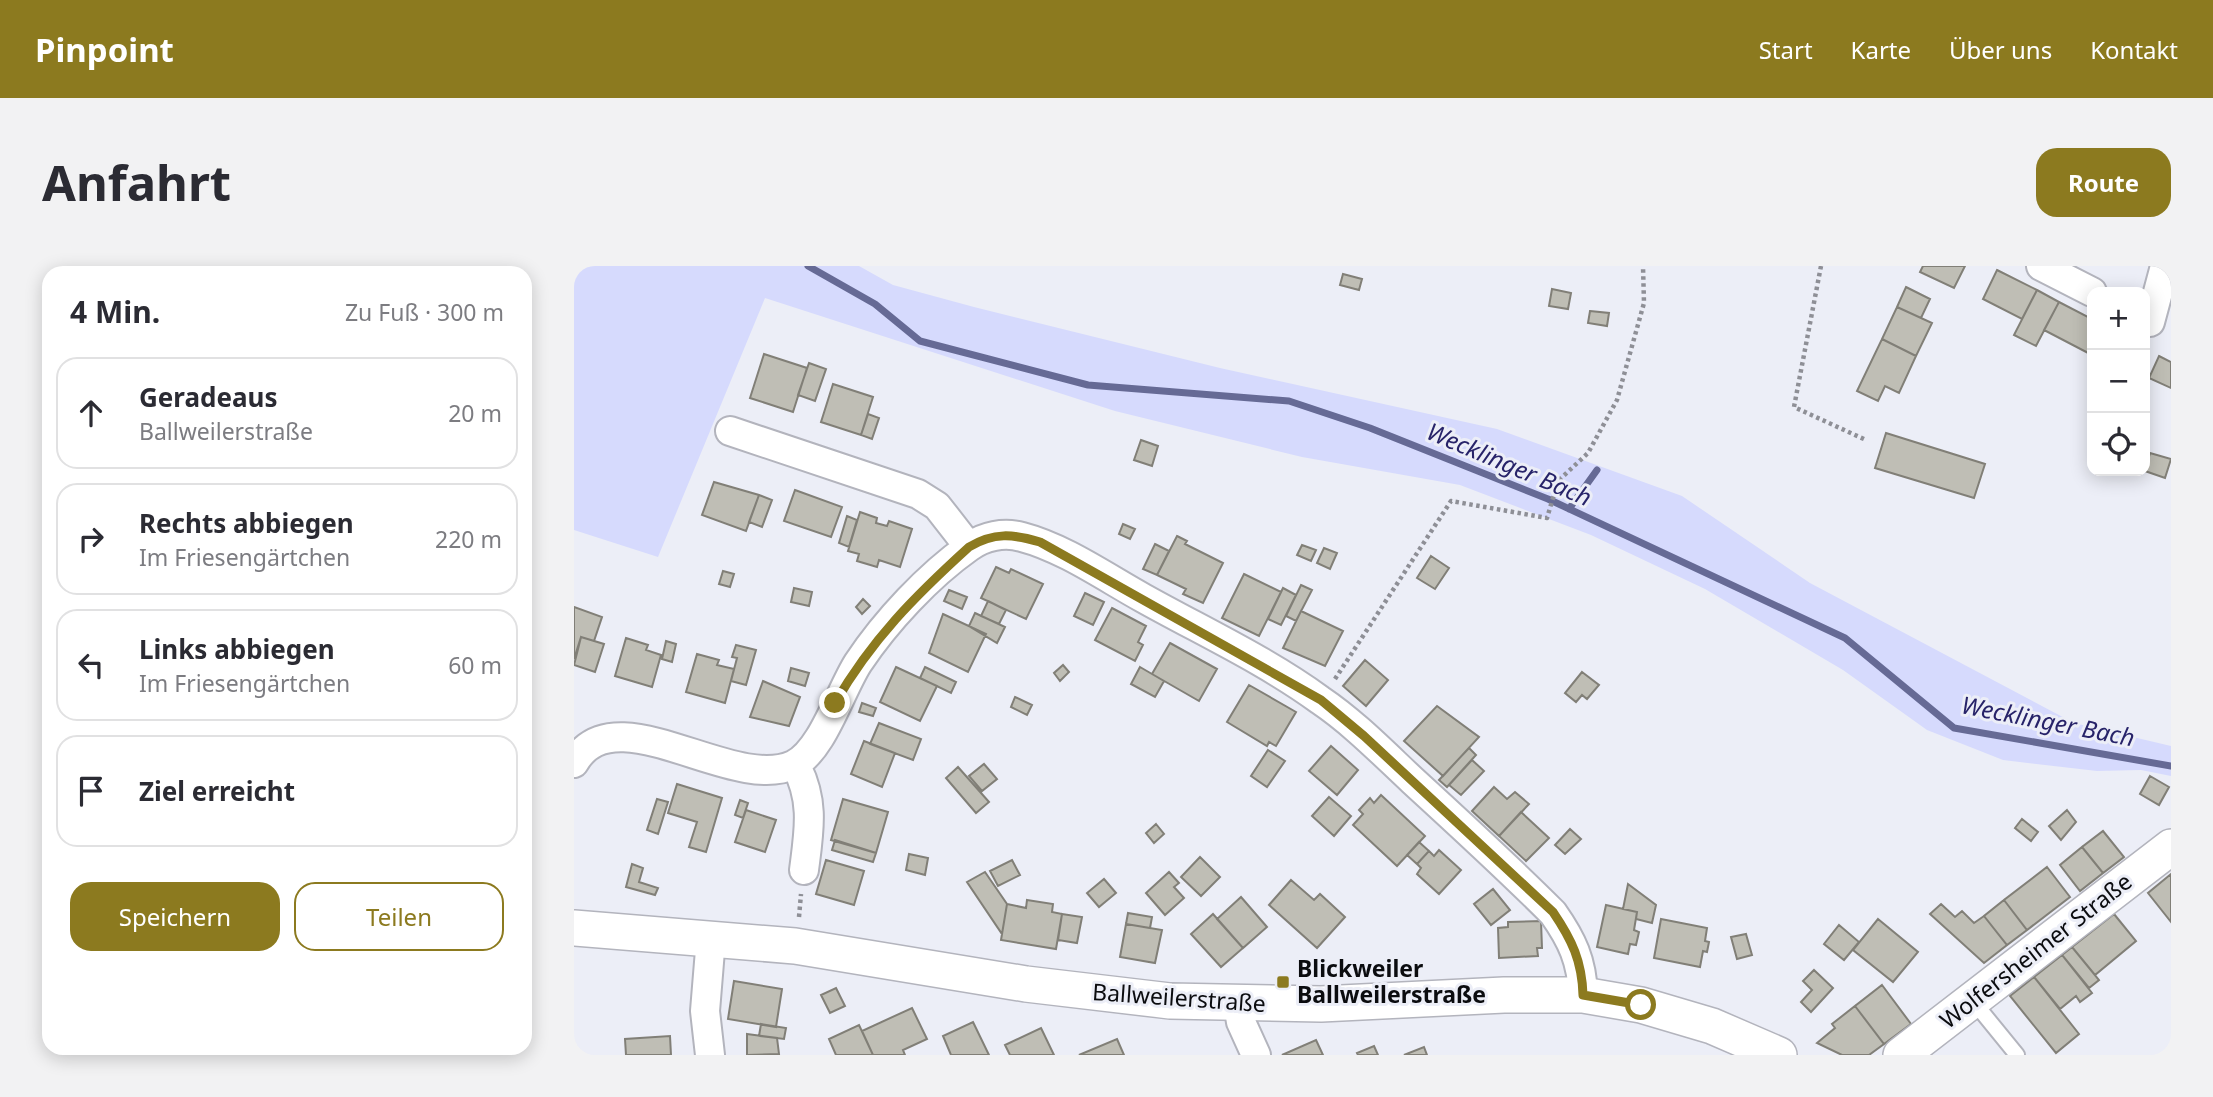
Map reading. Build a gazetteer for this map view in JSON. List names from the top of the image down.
{
  "streets": {
    "street": ["Wolfersheimer Straße", "Ballweilerstraße"]
  },
  "water": ["Wecklinger Bach"],
  "places": {
    "transit": ["Blickweiler Ballweilerstraße"]
  },
  "page": {
    "header": "Pinpoint",
    "nav": [
      "Start",
      "Karte",
      "Über uns",
      "Kontakt"
    ],
    "buttons": [
      "Route",
      ["Speichern", "Teilen"]
    ],
    "title": "Anfahrt",
    "heading": ["4 Min.", "Zu Fuß · 300 m"],
    "map_buttons": ["+", "−"],
    "list": [
      ["Geradeaus", "Ballweilerstraße", "20 m"],
      ["Rechts abbiegen", "Im Friesengärtchen", "220 m"],
      ["Links abbiegen", "Im Friesengärtchen", "60 m"],
      "Ziel erreicht"
    ]
  }
}
